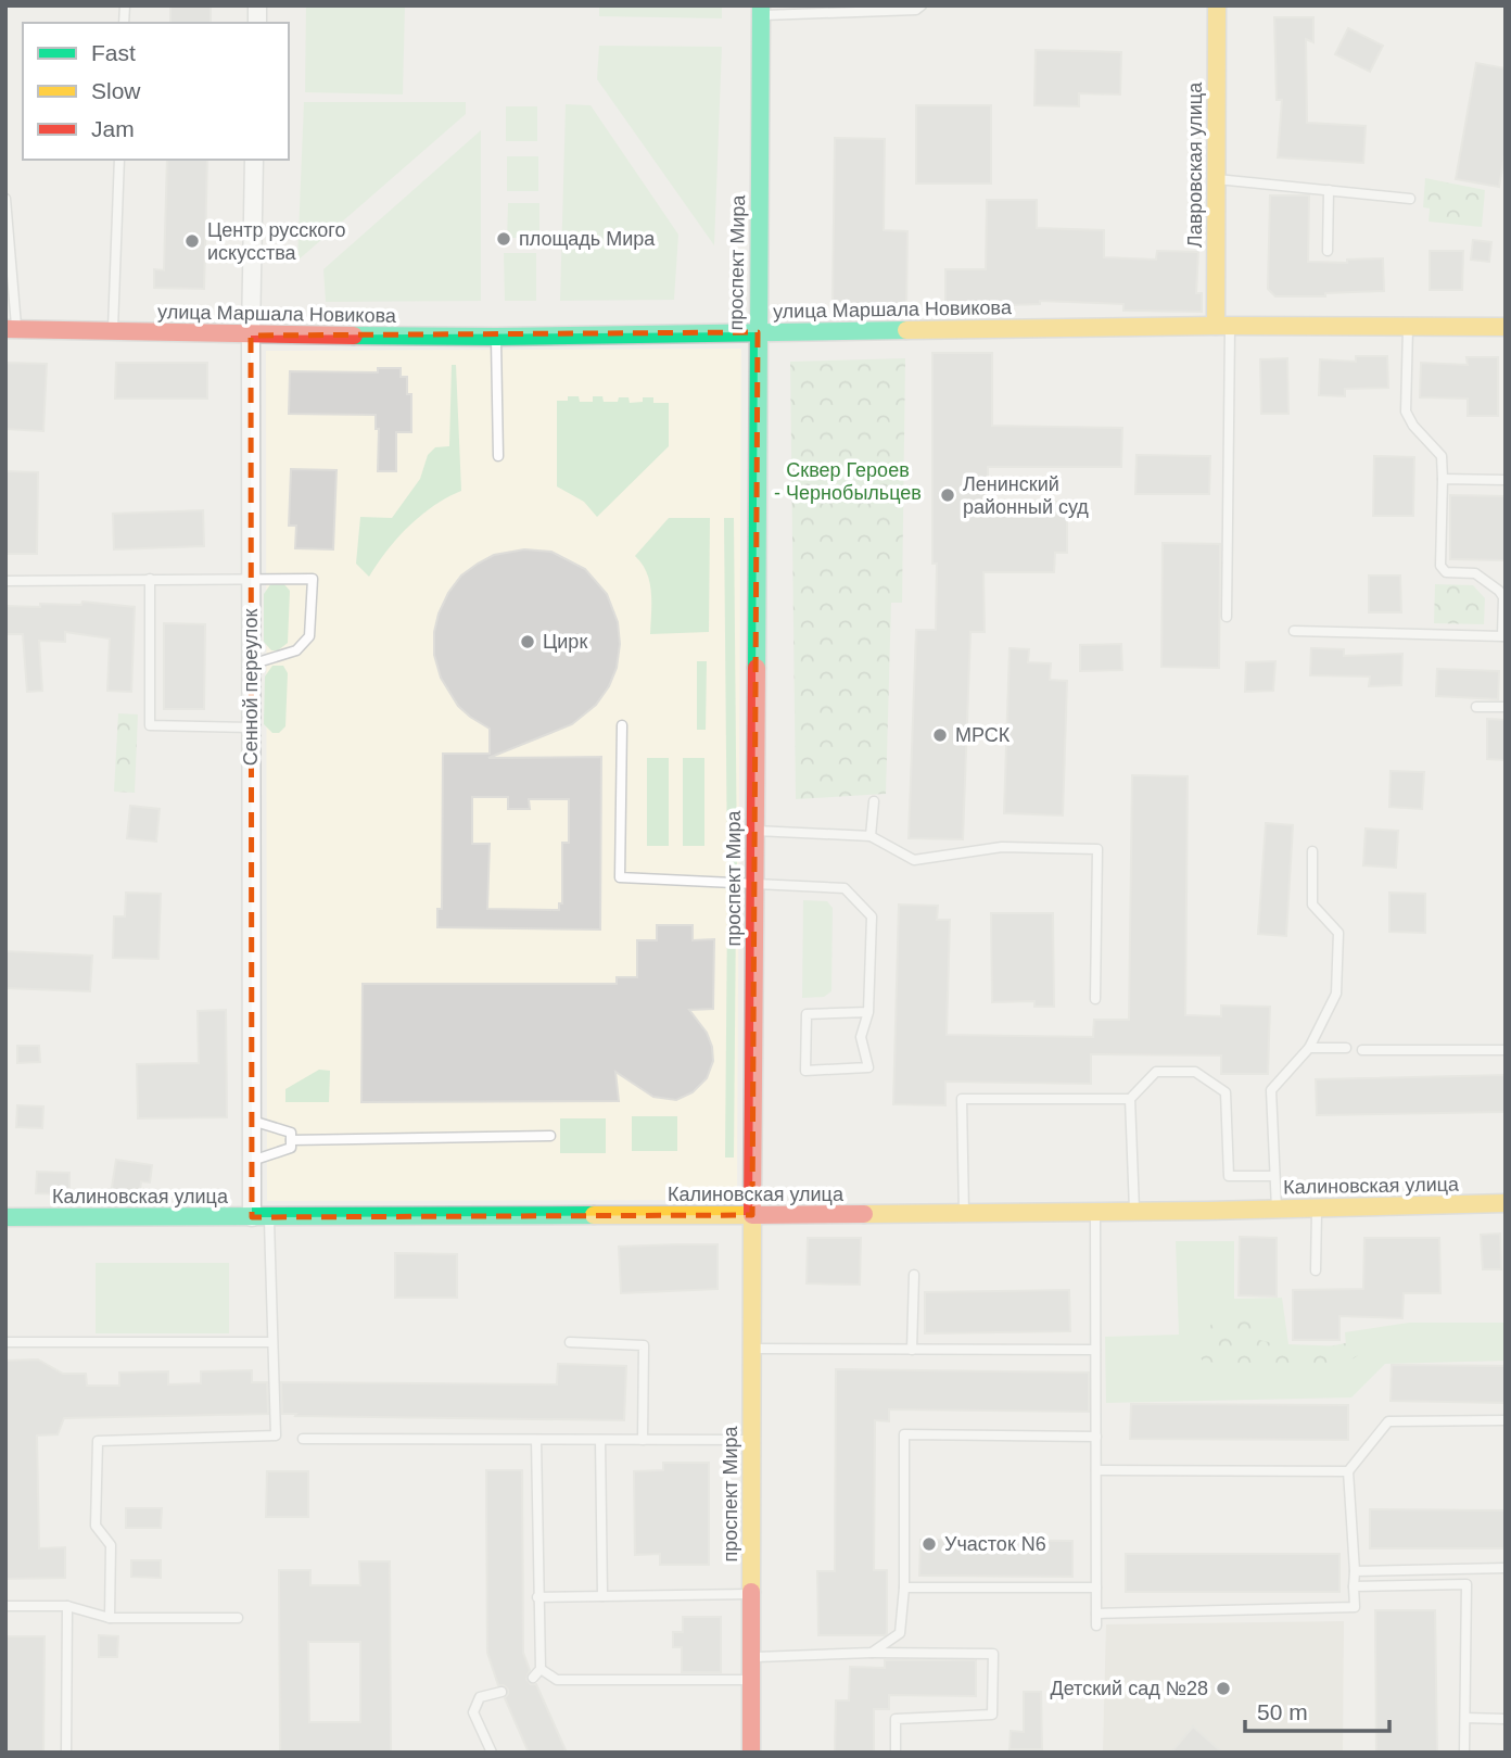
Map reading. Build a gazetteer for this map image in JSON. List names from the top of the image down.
{
  "streets": {
    "main road": [
      "Лавровская улица",
      "проспект Мира",
      "улица Маршала Новикова",
      "Калиновская улица"
    ],
    "street": ["Сенной переулок"]
  },
  "crossings": [
    ["Лавровская улица", "улица Маршала Новикова"],
    ["проспект Мира", "улица Маршала Новикова"],
    ["проспект Мира", "Калиновская улица"],
    ["улица Маршала Новикова", "Сенной переулок"],
    ["Сенной переулок", "Калиновская улица"]
  ],
  "parks": ["Сквер Героев - Чернобыльцев"],
  "places": [
    "площадь Мира",
    "Центр русского искусства",
    "Ленинский районный суд",
    "Цирк",
    "МРСК",
    "Участок N6",
    "Детский сад №28"
  ],
  "legend": ["Fast", "Slow", "Jam"],
  "scale_bar": "50 m"
}
